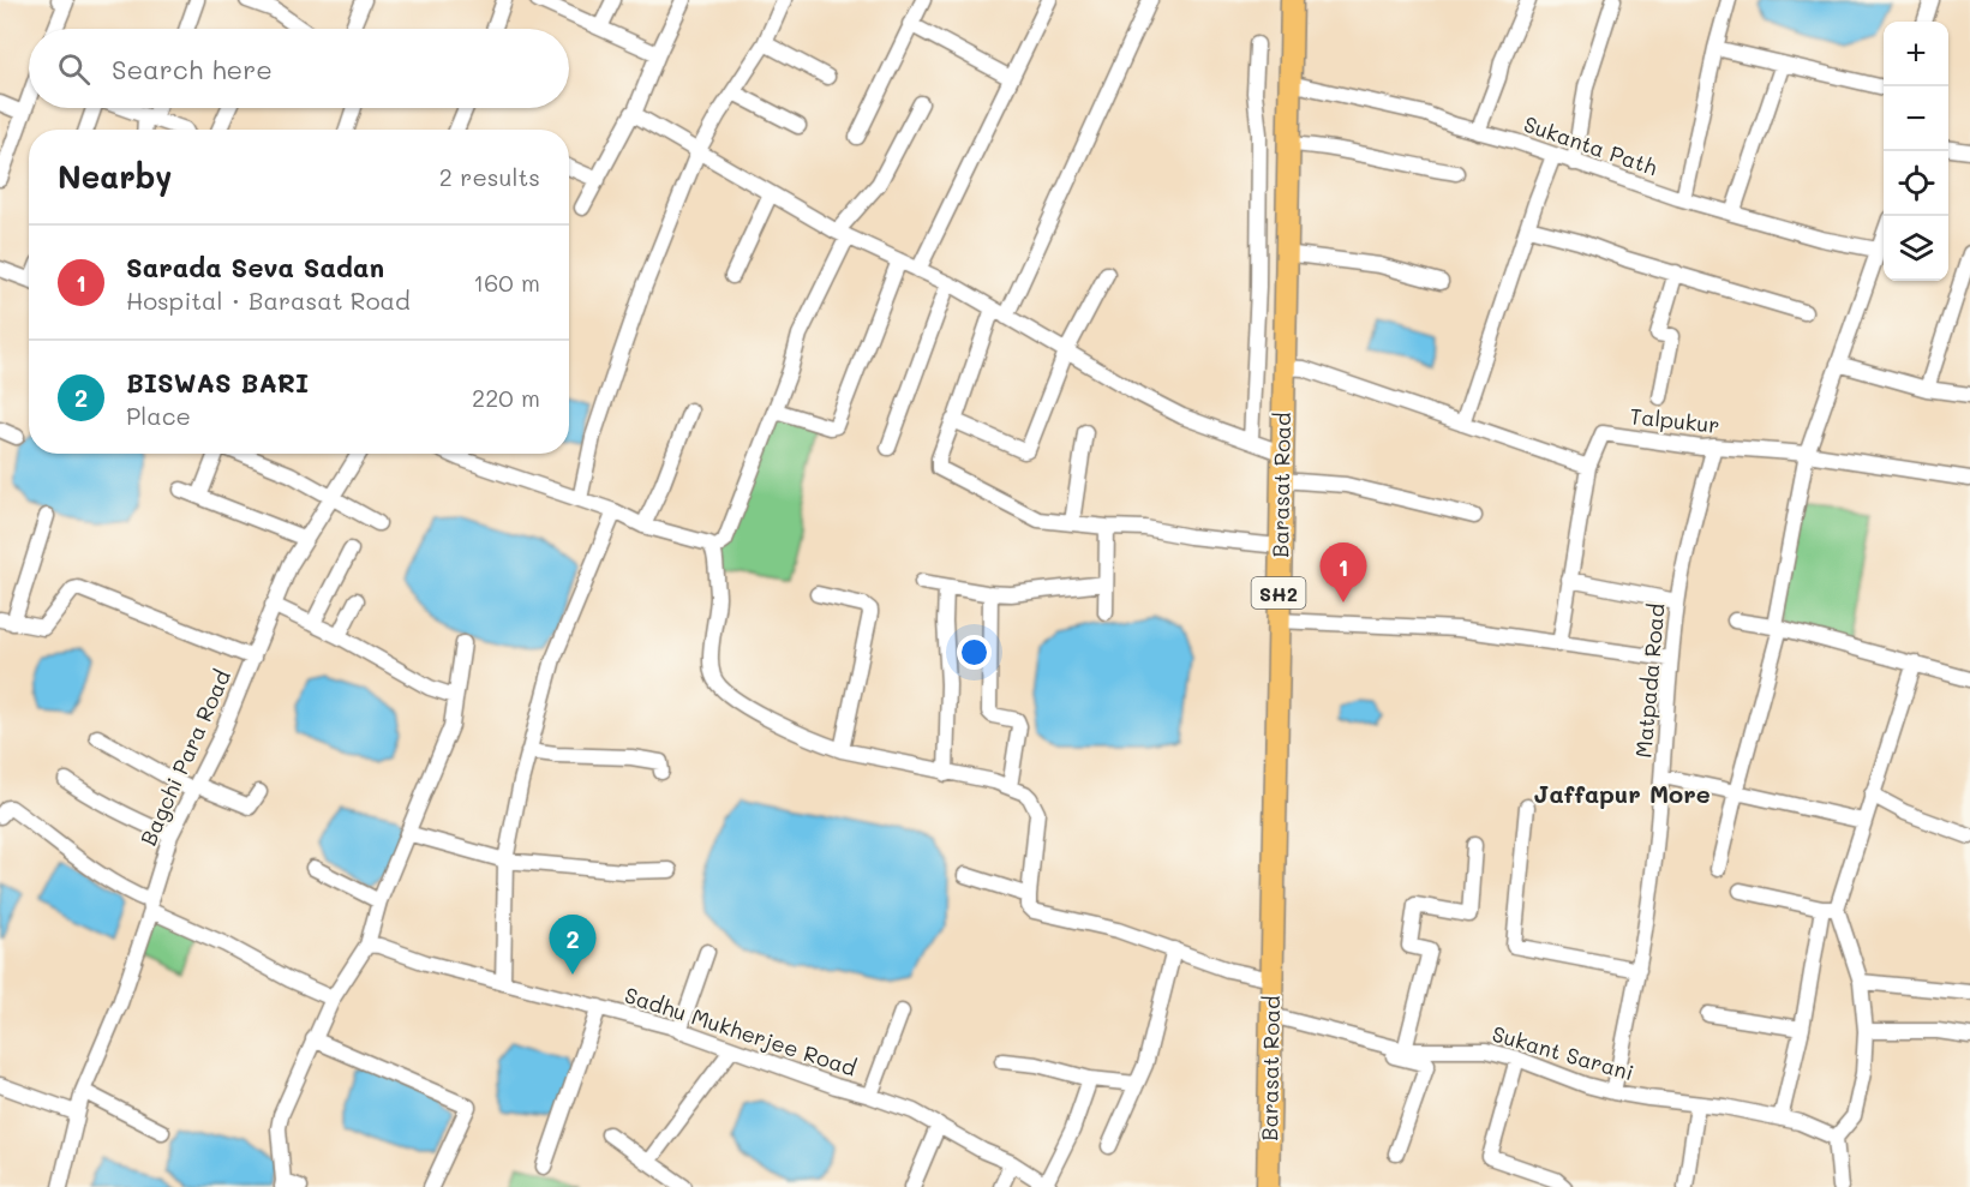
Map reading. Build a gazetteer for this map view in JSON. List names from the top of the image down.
{
  "streets": {
    "main road": ["Barasat Road", "SH2"],
    "street": [
      "Sukanta Path",
      "Talpukur",
      "Matpada Road",
      "Bagchi Para Road",
      "Sadhu Mukherjee Road",
      "Sukant Sarani"
    ]
  },
  "crossings": [
    ["Sukanta Path", "Barasat Road"],
    ["Talpukur", "Matpada Road"],
    ["Barasat Road", "Sukant Sarani"],
    ["Matpada Road", "Sukant Sarani"]
  ],
  "districts": ["Jaffapur More"],
  "page": {
    "map_buttons": ["+", "−"],
    "search": "Search here",
    "heading": ["Nearby", "2 results"],
    "list": [
      {
        "mark": "1",
        "name": "Sarada Seva Sadan",
        "note": "Hospital · Barasat Road",
        "value": "160 m"
      },
      {
        "mark": "2",
        "name": "BISWAS BARI",
        "note": "Place",
        "value": "220 m"
      }
    ],
    "pins": ["1", "2"]
  }
}
